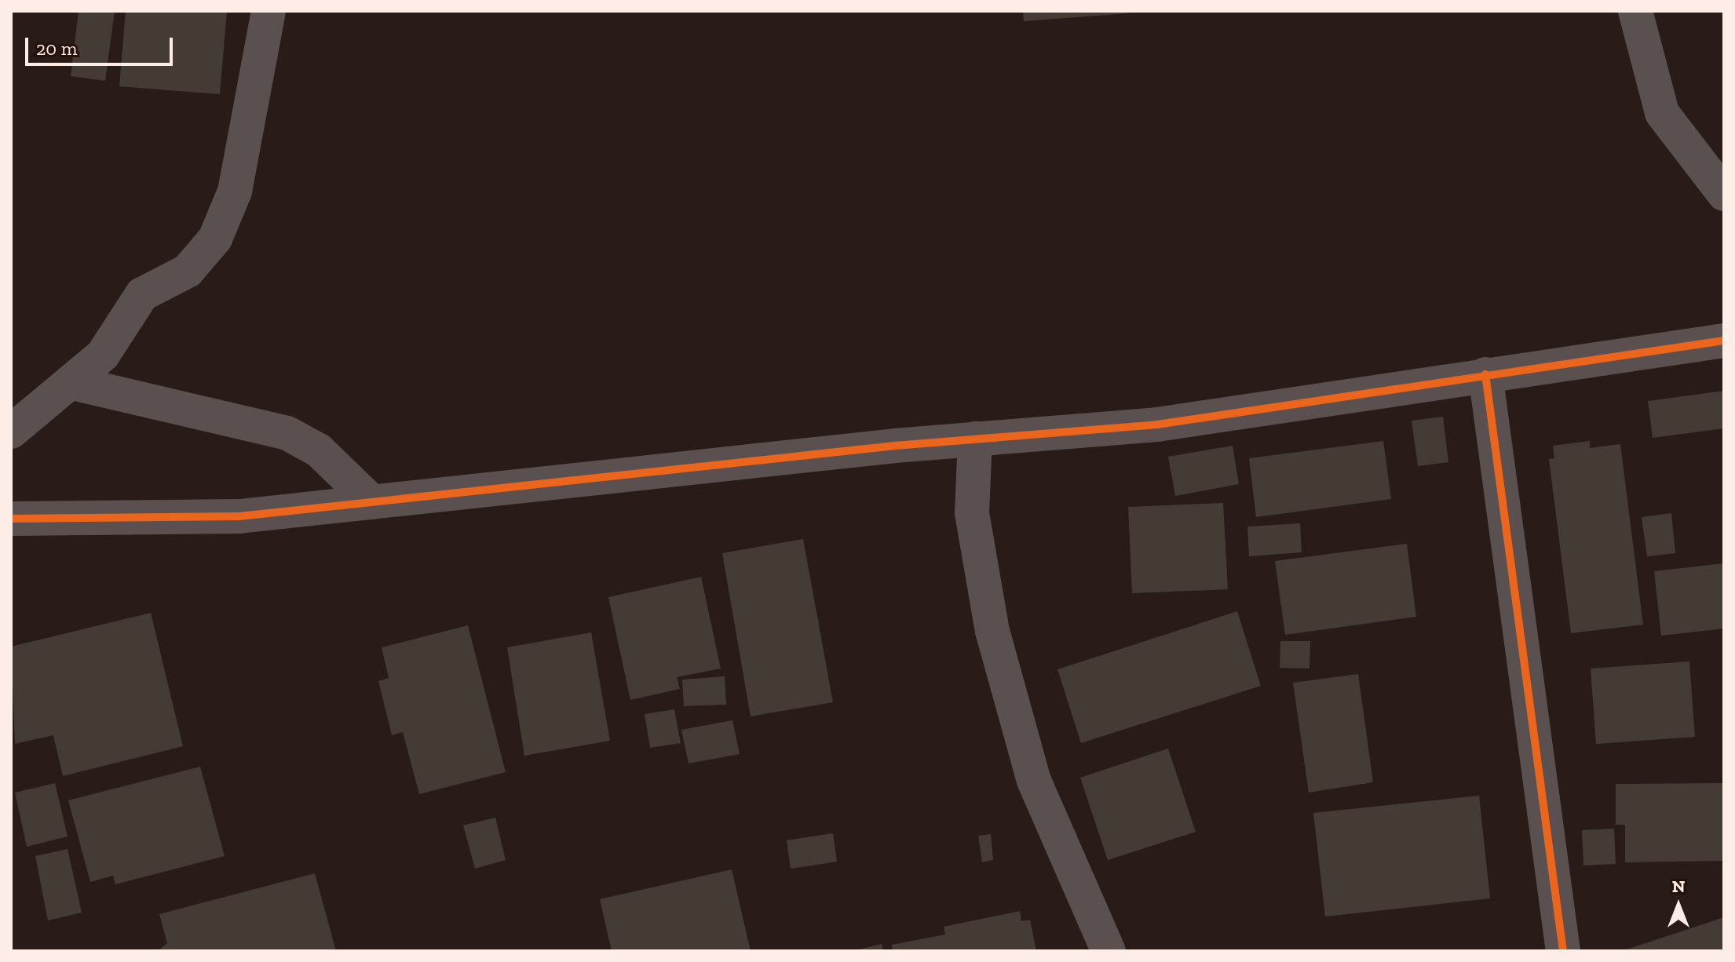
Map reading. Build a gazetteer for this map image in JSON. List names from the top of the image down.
{
  "scale_bar": "20 m",
  "north": "top"
}
